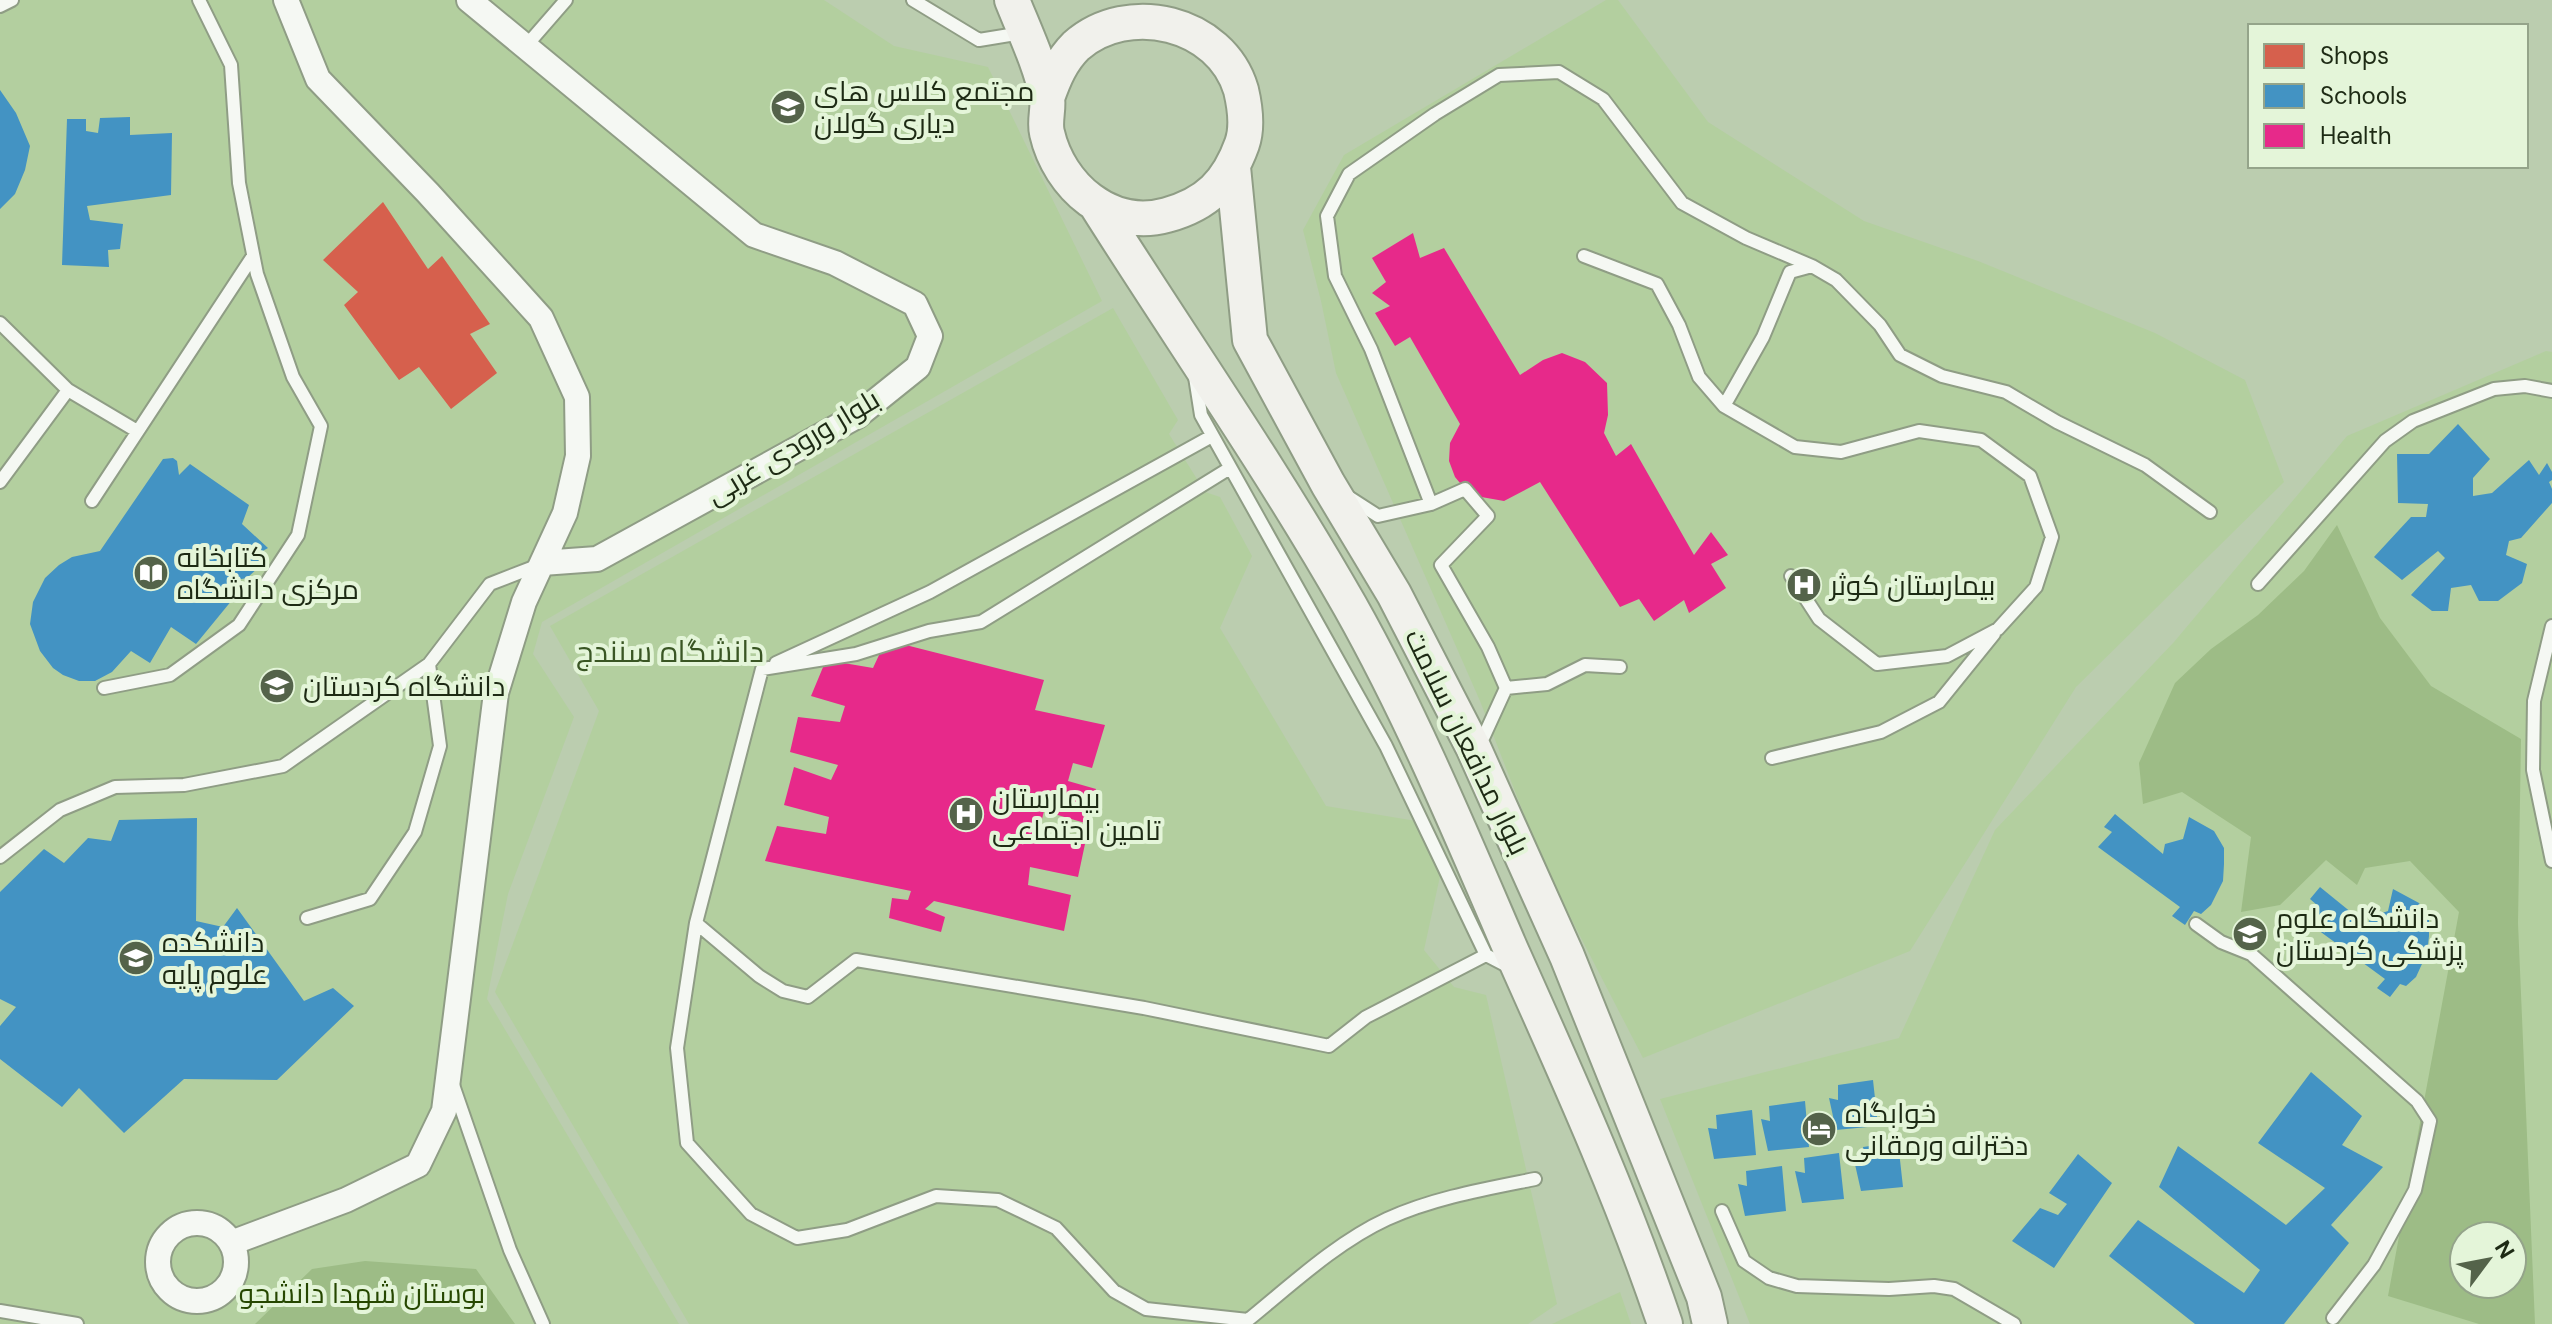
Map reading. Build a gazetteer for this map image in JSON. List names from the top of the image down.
{
  "streets": {
    "main road": ["بلوار مدافعان سلامت"],
    "street": ["بلوار ورودی غربی"]
  },
  "districts": ["دانشگاه سنندج"],
  "parks": ["بوستان شهدا دانشجو"],
  "places": {
    "school or university": [
      "مجتمع کلاس های دیاری گولان",
      "دانشگاه کردستان",
      "دانشگاه علوم پزشکی کردستان",
      "دانشکده علوم پایه"
    ],
    "library": ["کتابخانه مرکزی دانشگاه"],
    "hospital": ["بیمارستان کوثر", "بیمارستان تامین اجتماعی"],
    "hotel": ["خوابگاه دخترانه ورمقانی"]
  },
  "legend": ["Shops", "Schools", "Health"],
  "north": "top right"
}
